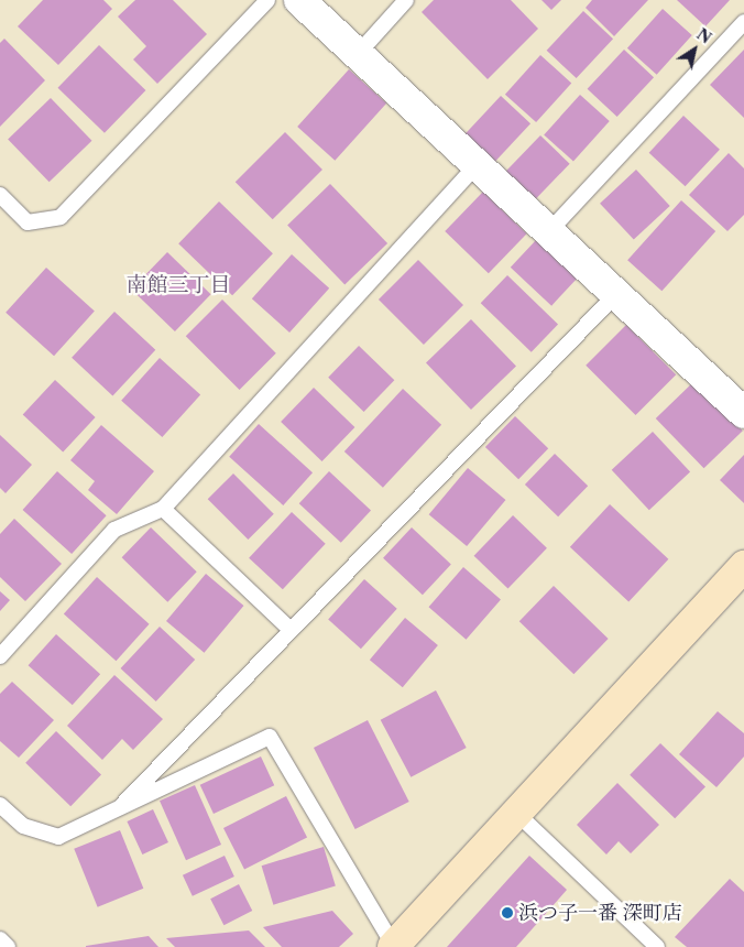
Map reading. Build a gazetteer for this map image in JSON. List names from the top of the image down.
{
  "districts": ["南館三丁目"],
  "places": ["浜つ子一番 深町店"],
  "north": "top right"
}
